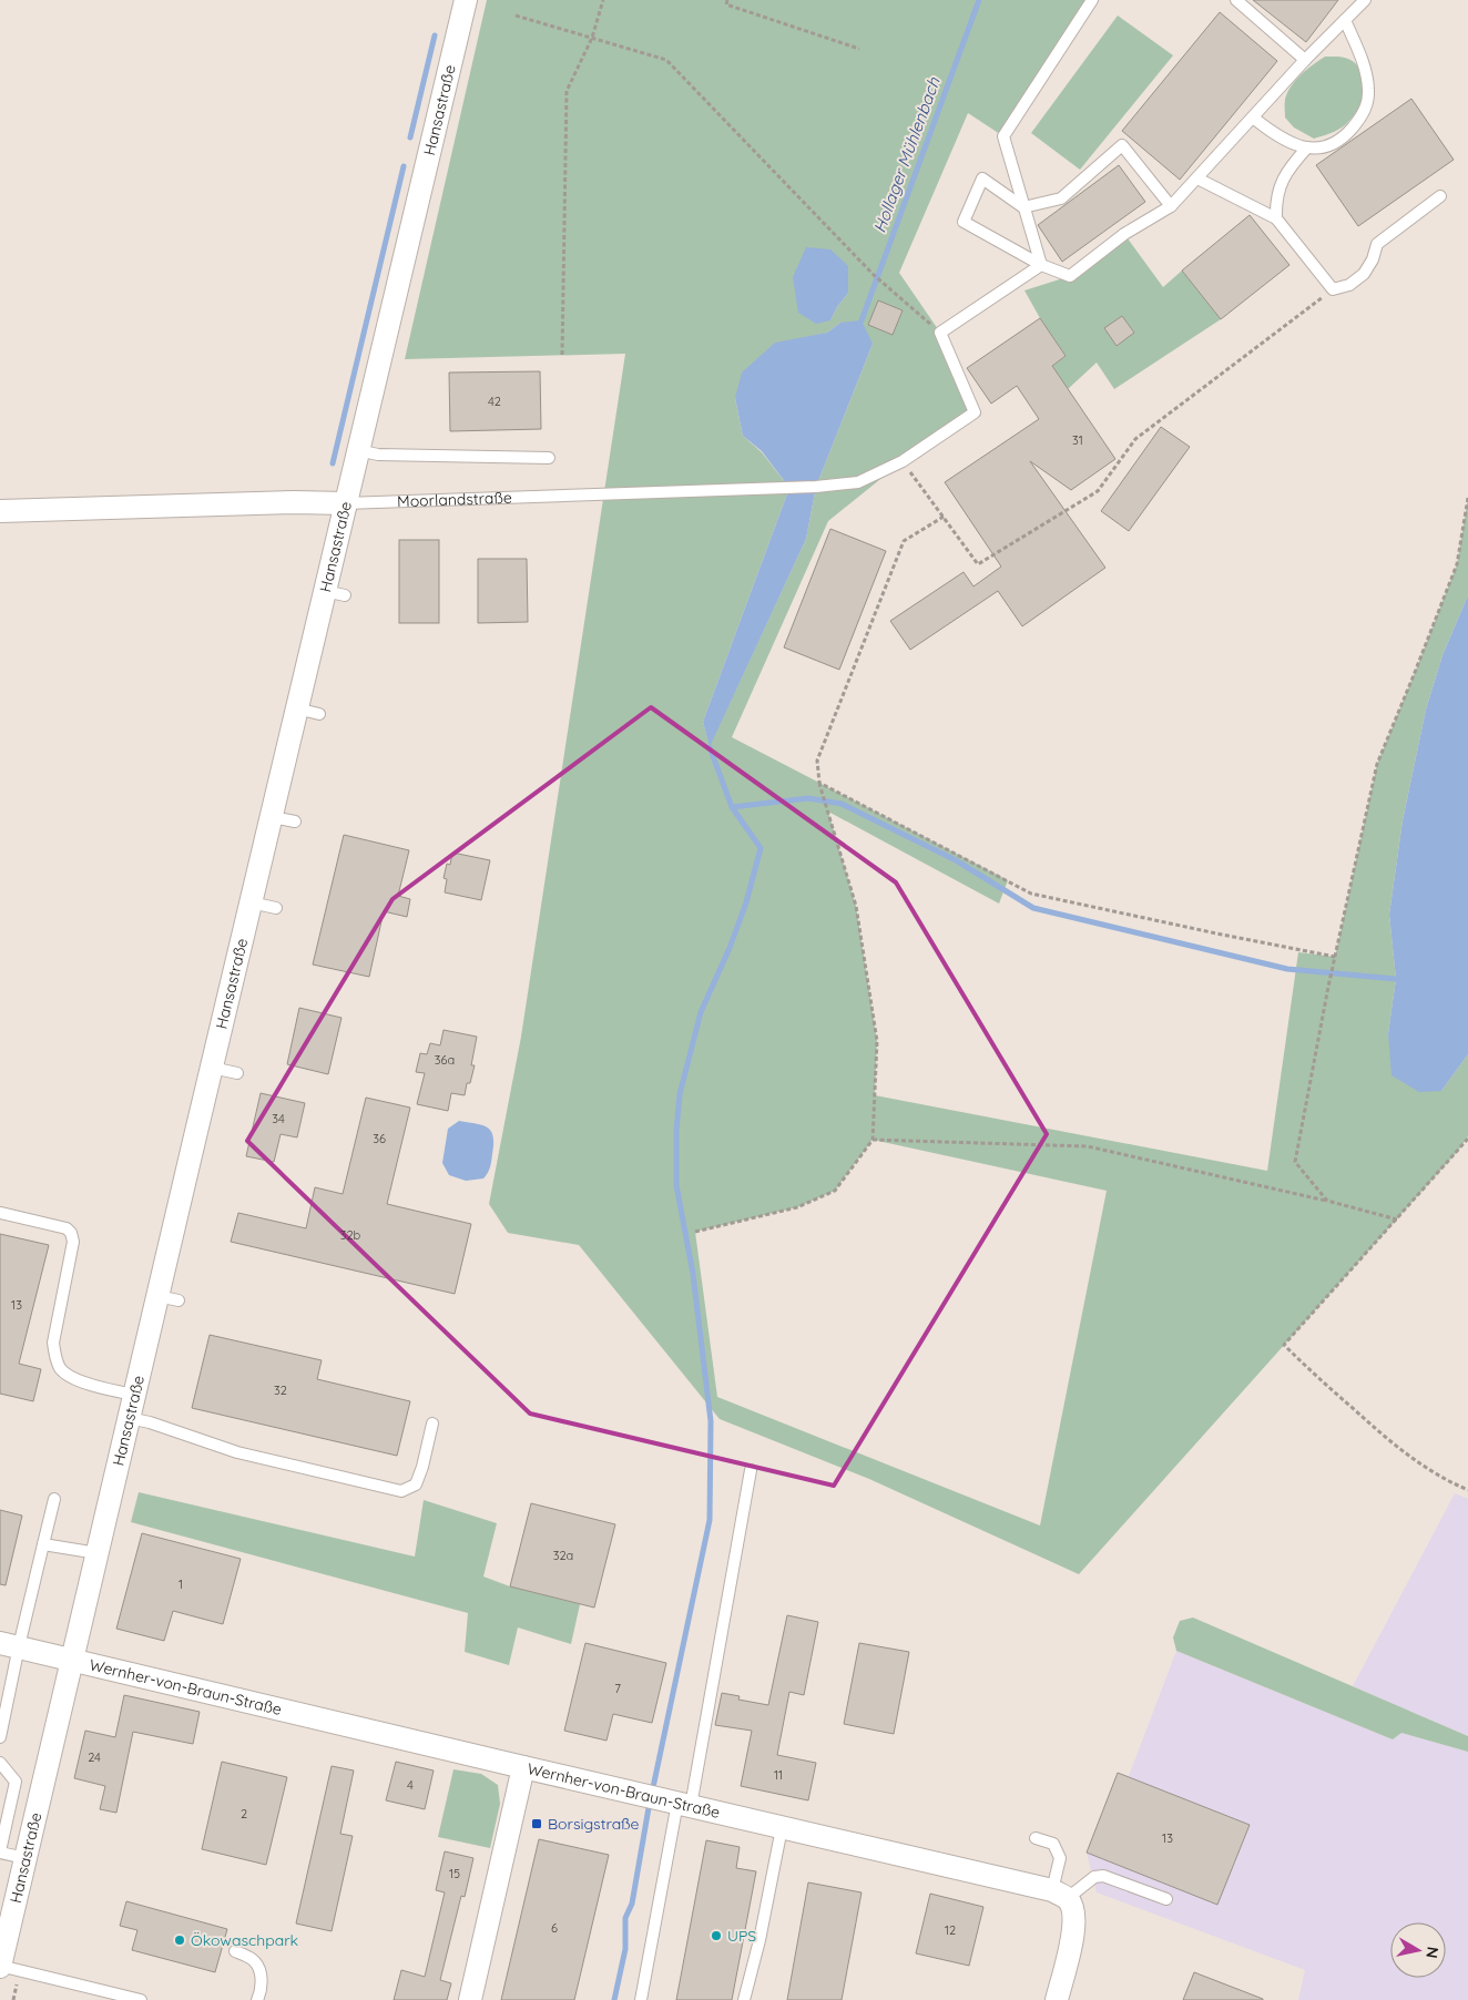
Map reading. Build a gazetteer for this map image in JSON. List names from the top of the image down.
{
  "streets": {
    "street": ["Hansastraße", "Moorlandstraße", "Wernher-von-Braun-Straße"]
  },
  "crossings": [
    ["Hansastraße", "Moorlandstraße"],
    ["Hansastraße", "Wernher-von-Braun-Straße"]
  ],
  "water": ["Hollager Mühlenbach"],
  "places": {
    "transit": ["Borsigstraße"],
    "other": ["UPS", "Ökowaschpark"]
  },
  "house_numbers": [
    "42",
    "31",
    "36a",
    "34",
    "36",
    "32b",
    "13",
    "32",
    "32a",
    "1",
    "7",
    "24",
    "11",
    "4",
    "2",
    "13",
    "15",
    "6",
    "12"
  ],
  "north": "right"
}
